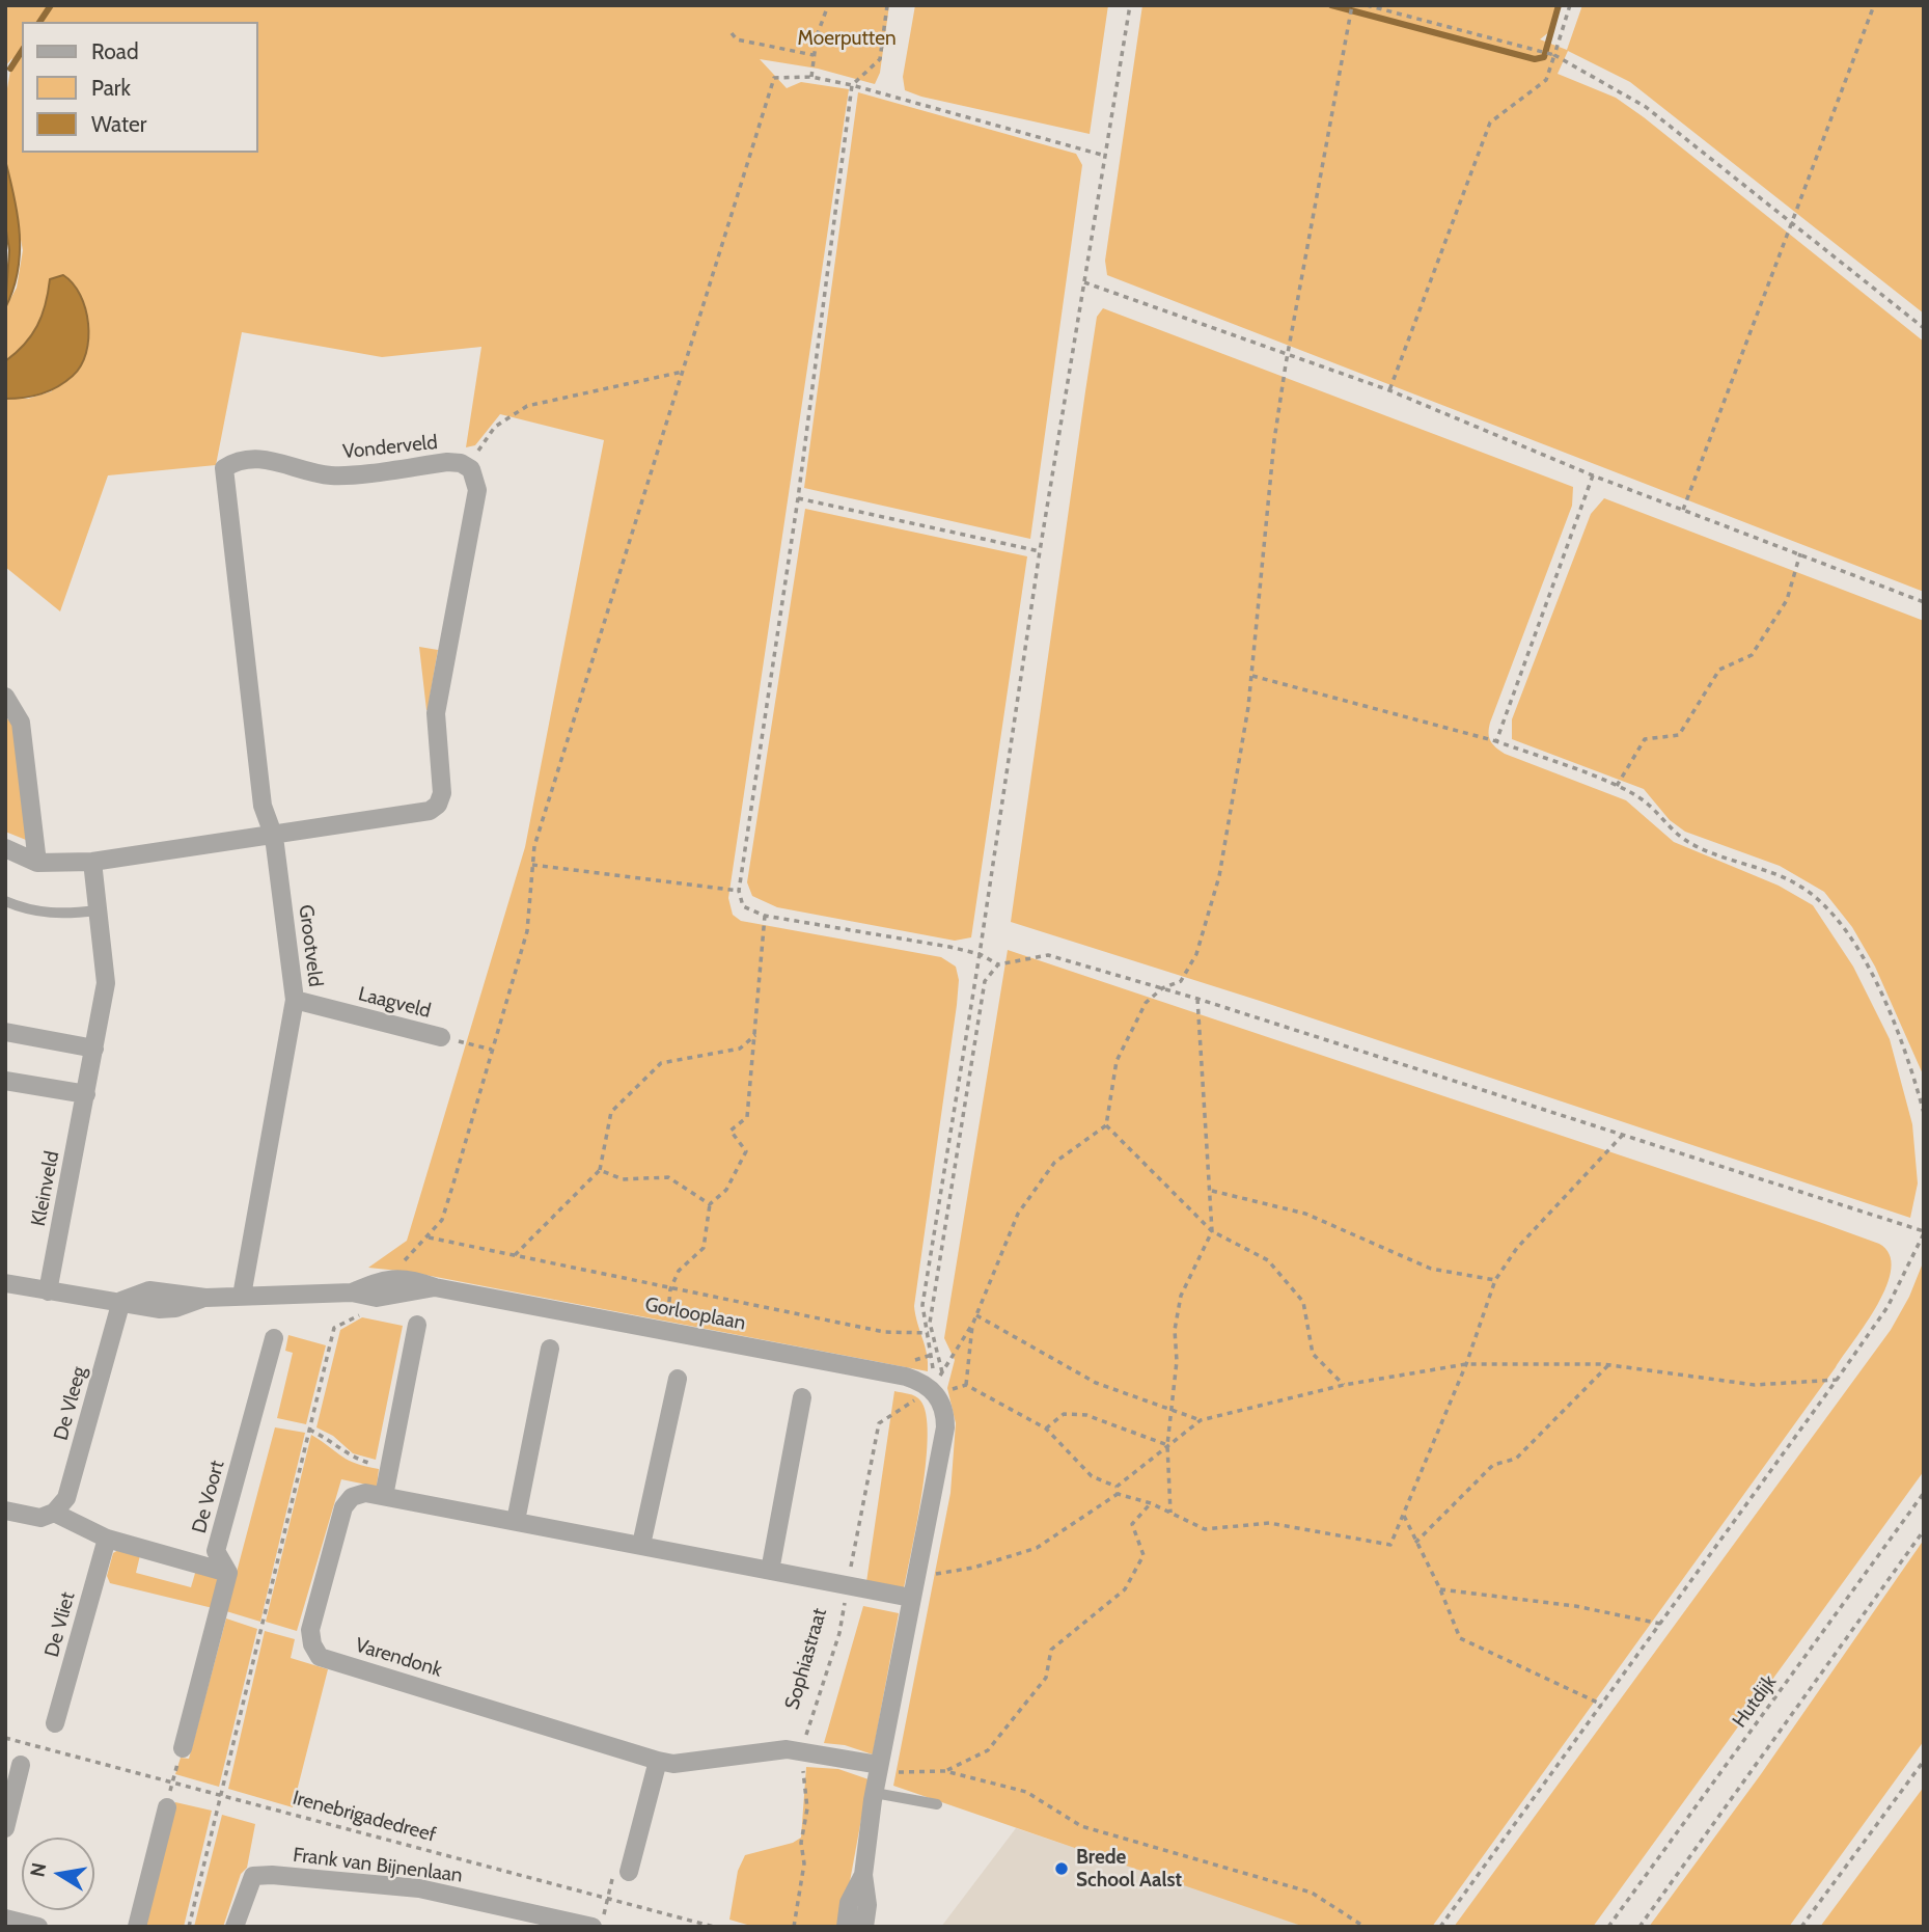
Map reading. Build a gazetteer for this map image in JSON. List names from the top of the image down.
{
  "streets": {
    "street": [
      "Vonderveld",
      "Grootveld",
      "Laagveld",
      "Kleinveld",
      "Gorlooplaan",
      "De Vleeg",
      "De Voort",
      "De Vliet",
      "Varendonk",
      "Frank van Bijnenlaan"
    ],
    "path": ["Sophiastraat", "Hutdijk", "Irenebrigadedreef"]
  },
  "crossings": [
    ["Vonderveld", "Grootveld"],
    ["Grootveld", "Laagveld"],
    ["Grootveld", "Gorlooplaan"],
    ["Kleinveld", "Gorlooplaan"],
    ["Gorlooplaan", "De Vleeg"],
    ["Gorlooplaan", "Sophiastraat"],
    ["Varendonk", "Sophiastraat"]
  ],
  "parks": ["Moerputten"],
  "places": ["Brede School Aalst"],
  "legend": ["Road", "Park", "Water"],
  "north": "left"
}
